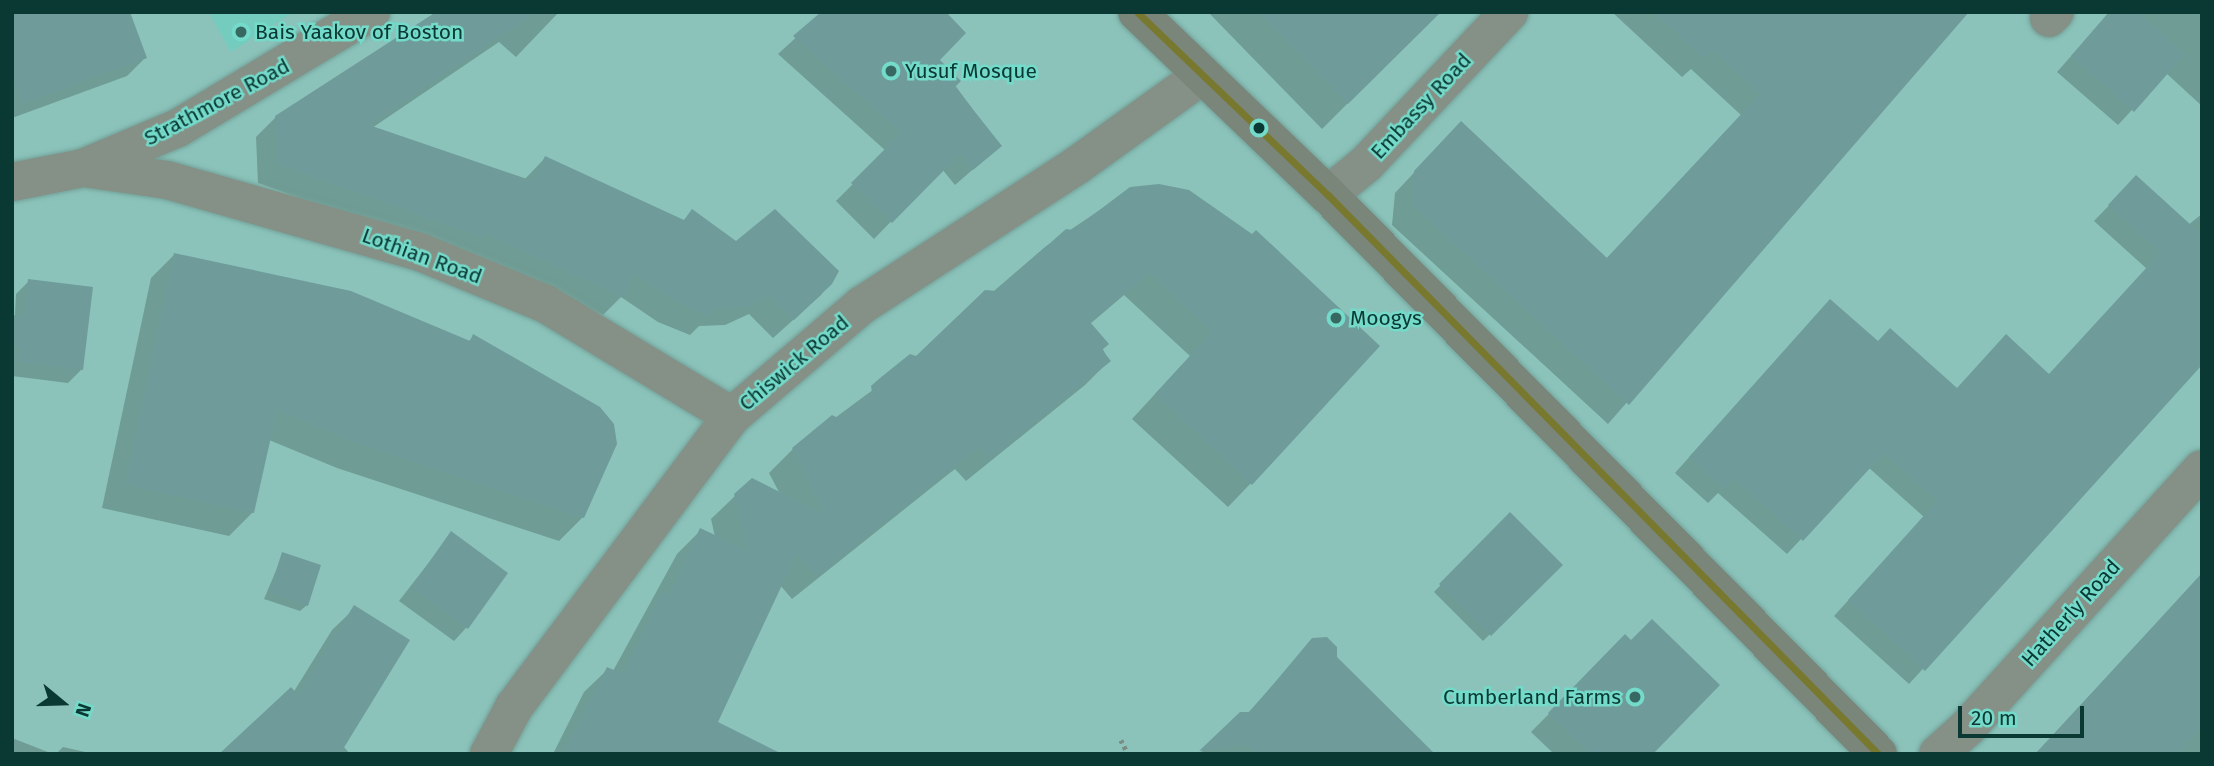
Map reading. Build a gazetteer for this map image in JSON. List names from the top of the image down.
{
  "streets": {
    "street": [
      "Strathmore Road",
      "Embassy Road",
      "Lothian Road",
      "Chiswick Road",
      "Hatherly Road"
    ]
  },
  "crossings": [
    ["Strathmore Road", "Lothian Road"],
    ["Lothian Road", "Chiswick Road"]
  ],
  "places": [
    "Bais Yaakov of Boston",
    "Yusuf Mosque",
    "Moogys",
    "Cumberland Farms"
  ],
  "scale_bar": "20 m",
  "north": "right"
}
